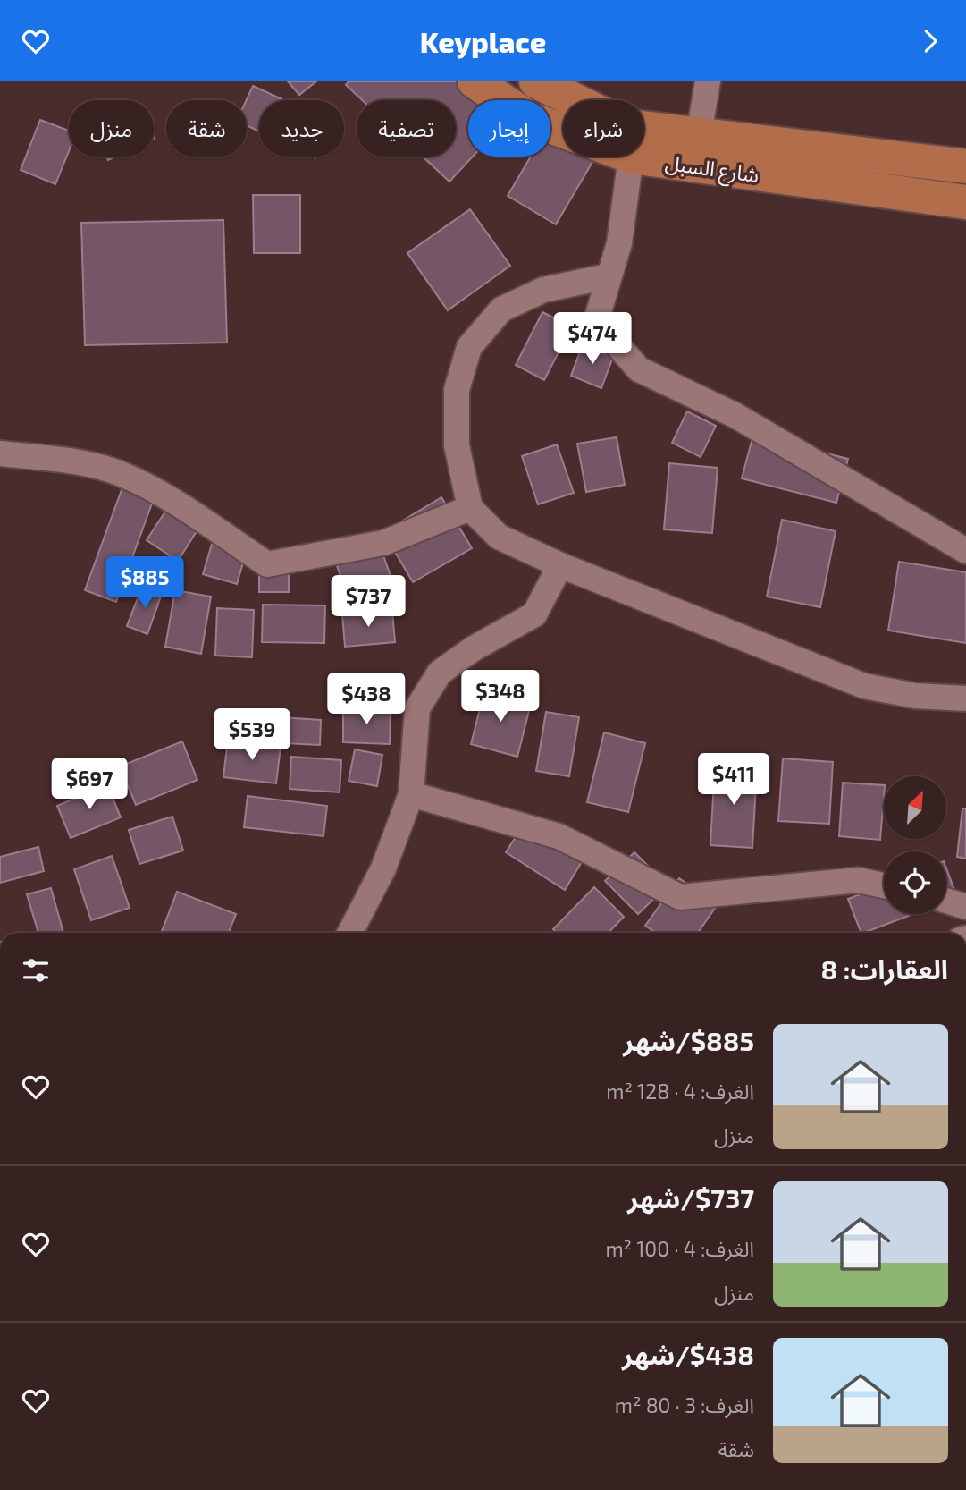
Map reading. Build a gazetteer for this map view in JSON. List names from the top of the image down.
{
  "streets": {
    "main road": ["شارع السبل"]
  },
  "north": "top right",
  "page": {
    "header": "Keyplace",
    "chip": [
      "شراء",
      "إيجار",
      "تصفية",
      "جديد",
      "شقة",
      "منزل"
    ],
    "price": [
      "$474",
      "$885",
      "$737",
      "$348",
      "$438",
      "$539",
      "$411",
      "$697"
    ],
    "heading": "العقارات: 8",
    "list": [
      {
        "name": "$885/شهر",
        "note": "الغرف: 4 · 128 m² · منزل"
      },
      {
        "name": "$737/شهر",
        "note": "الغرف: 4 · 100 m² · منزل"
      },
      {
        "name": "$438/شهر",
        "note": "الغرف: 3 · 80 m² · شقة"
      }
    ]
  }
}
